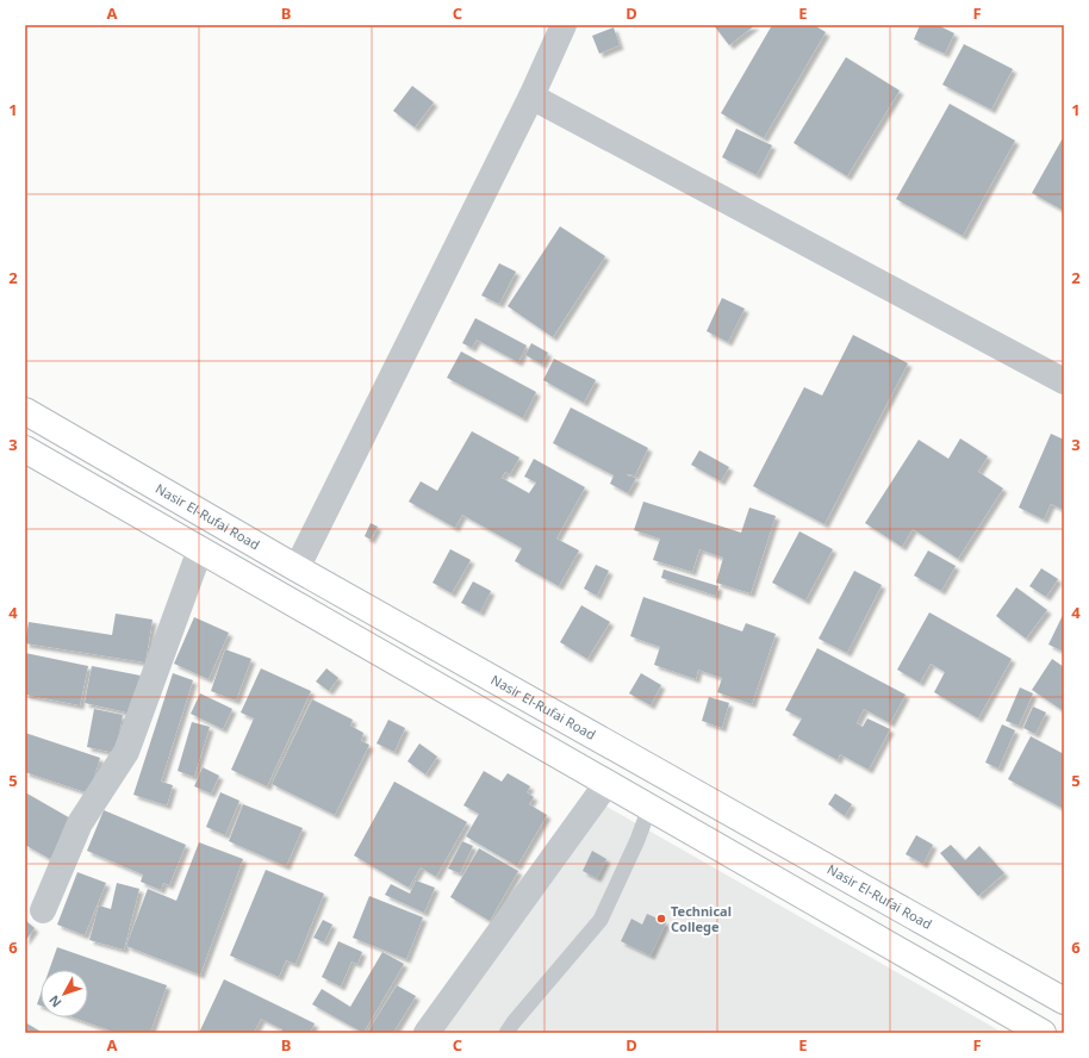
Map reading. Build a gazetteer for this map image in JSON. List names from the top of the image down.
{
  "streets": {
    "main road": ["Nasir El-Rufai Road"]
  },
  "places": ["Technical College"],
  "north": "bottom left",
  "grid": {
    "columns": [
      "A",
      "B",
      "C",
      "D",
      "E",
      "F"
    ],
    "rows": [
      "1",
      "2",
      "3",
      "4",
      "5",
      "6"
    ]
  }
}
